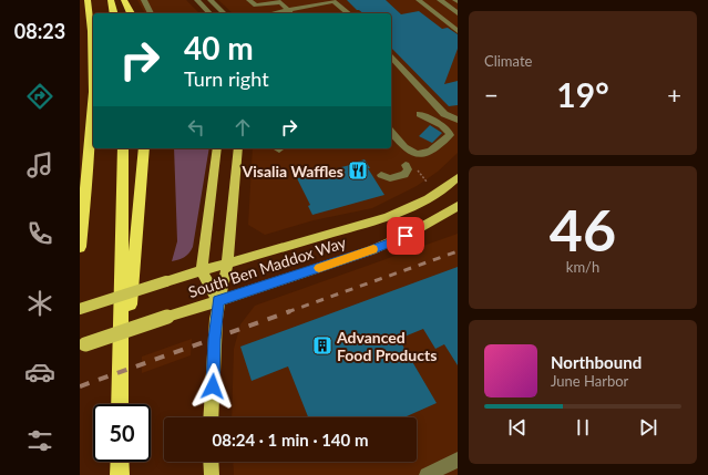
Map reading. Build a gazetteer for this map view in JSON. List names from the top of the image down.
{
  "streets": {
    "main road": ["South Ben Maddox Way"]
  },
  "places": {
    "restaurant": ["Visalia Waffles"],
    "building": ["Advanced Food Products"]
  },
  "page": {
    "tabs": "08:23",
    "tile": [
      "Climate",
      ["46", "km/h"]
    ],
    "turn": ["40 m", "Turn right"],
    "heat": ["−", "19°", "+"],
    "song": ["Northbound", "June Harbor"],
    "limit": "50",
    "trip": "08:24 · 1 min · 140 m"
  }
}
